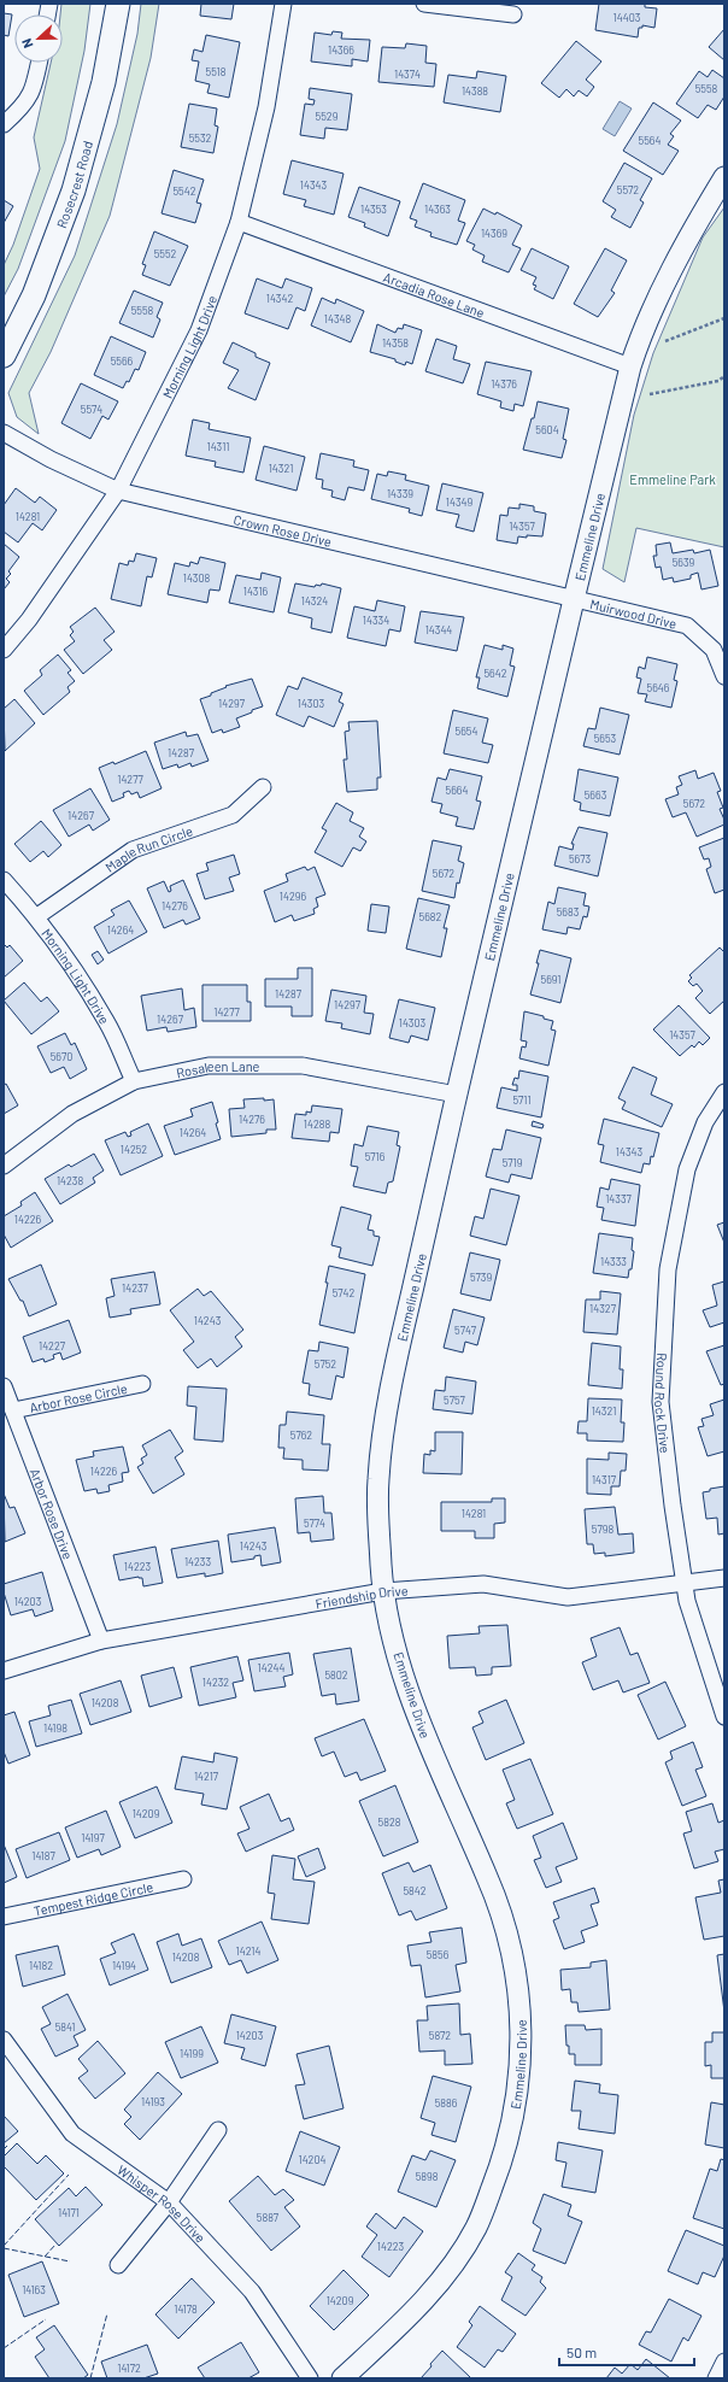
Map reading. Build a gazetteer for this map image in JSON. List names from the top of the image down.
{
  "streets": {
    "main road": ["Rosecrest Road"],
    "street": [
      "Arcadia Rose Lane",
      "Morning Light Drive",
      "Crown Rose Drive",
      "Emmeline Drive",
      "Muirwood Drive",
      "Maple Run Circle",
      "Rosaleen Lane",
      "Arbor Rose Circle",
      "Round Rock Drive",
      "Arbor Rose Drive",
      "Friendship Drive",
      "Tempest Ridge Circle",
      "Whisper Rose Drive"
    ]
  },
  "crossings": [
    ["Arcadia Rose Lane", "Morning Light Drive"],
    ["Arcadia Rose Lane", "Emmeline Drive"],
    ["Morning Light Drive", "Crown Rose Drive"],
    ["Morning Light Drive", "Maple Run Circle"],
    ["Morning Light Drive", "Rosaleen Lane"],
    ["Crown Rose Drive", "Emmeline Drive"],
    ["Crown Rose Drive", "Muirwood Drive"],
    ["Emmeline Drive", "Muirwood Drive"],
    ["Emmeline Drive", "Rosaleen Lane"],
    ["Emmeline Drive", "Friendship Drive"],
    ["Arbor Rose Circle", "Arbor Rose Drive"],
    ["Round Rock Drive", "Friendship Drive"],
    ["Arbor Rose Drive", "Friendship Drive"]
  ],
  "parks": ["Emmeline Park"],
  "house_numbers": [
    "14403",
    "14366",
    "5518",
    "14374",
    "5558",
    "14388",
    "5529",
    "5532",
    "5564",
    "14343",
    "5572",
    "5542",
    "14353",
    "14363",
    "14369",
    "5552",
    "14342",
    "5558",
    "14348",
    "14358",
    "5566",
    "14376",
    "5574",
    "5604",
    "14311",
    "14321",
    "14339",
    "14349",
    "14281",
    "14357",
    "5639",
    "14308",
    "14316",
    "14324",
    "14334",
    "14344",
    "5642",
    "5646",
    "14297",
    "14303",
    "5654",
    "5653",
    "14287",
    "14277",
    "5664",
    "5663",
    "5672",
    "14267",
    "5673",
    "5672",
    "14296",
    "14276",
    "5683",
    "5682",
    "14264",
    "5691",
    "14287",
    "14297",
    "14277",
    "14267",
    "14303",
    "14357",
    "5670",
    "5711",
    "14276",
    "14288",
    "14264",
    "14252",
    "14343",
    "5716",
    "5719",
    "14238",
    "14337",
    "14226",
    "14333",
    "5739",
    "14237",
    "5742",
    "14327",
    "14243",
    "5747",
    "14227",
    "5752",
    "5757",
    "14321",
    "5762",
    "14226",
    "14317",
    "14281",
    "5774",
    "5798",
    "14243",
    "14233",
    "14223",
    "14203",
    "14244",
    "5802",
    "14232",
    "14208",
    "14198",
    "14217",
    "14209",
    "5828",
    "14197",
    "14187",
    "5842",
    "14214",
    "5856",
    "14208",
    "14182",
    "14194",
    "5841",
    "14203",
    "5872",
    "14199",
    "14193",
    "5886",
    "14204",
    "5898",
    "14171",
    "5887",
    "14223",
    "14163",
    "14209",
    "14178",
    "14172"
  ],
  "scale_bar": "50 m",
  "north": "left"
}
